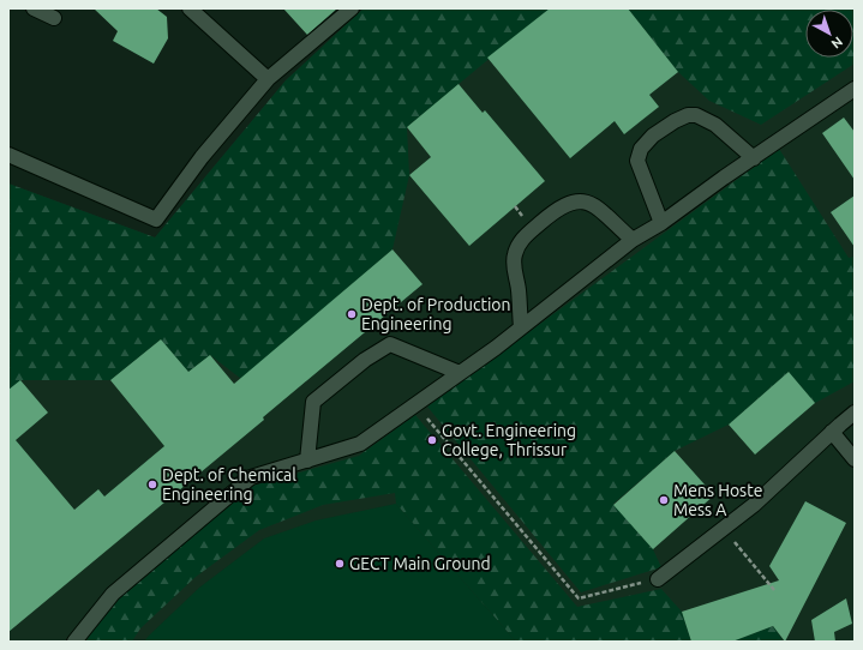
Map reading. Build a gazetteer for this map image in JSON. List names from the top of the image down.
{
  "places": [
    "Dept. of Production Engineering",
    "Govt. Engineering College, Thrissur",
    "Dept. of Chemical Engineering",
    "Mens Hoste Mess A",
    "GECT Main Ground"
  ],
  "north": "bottom right"
}
